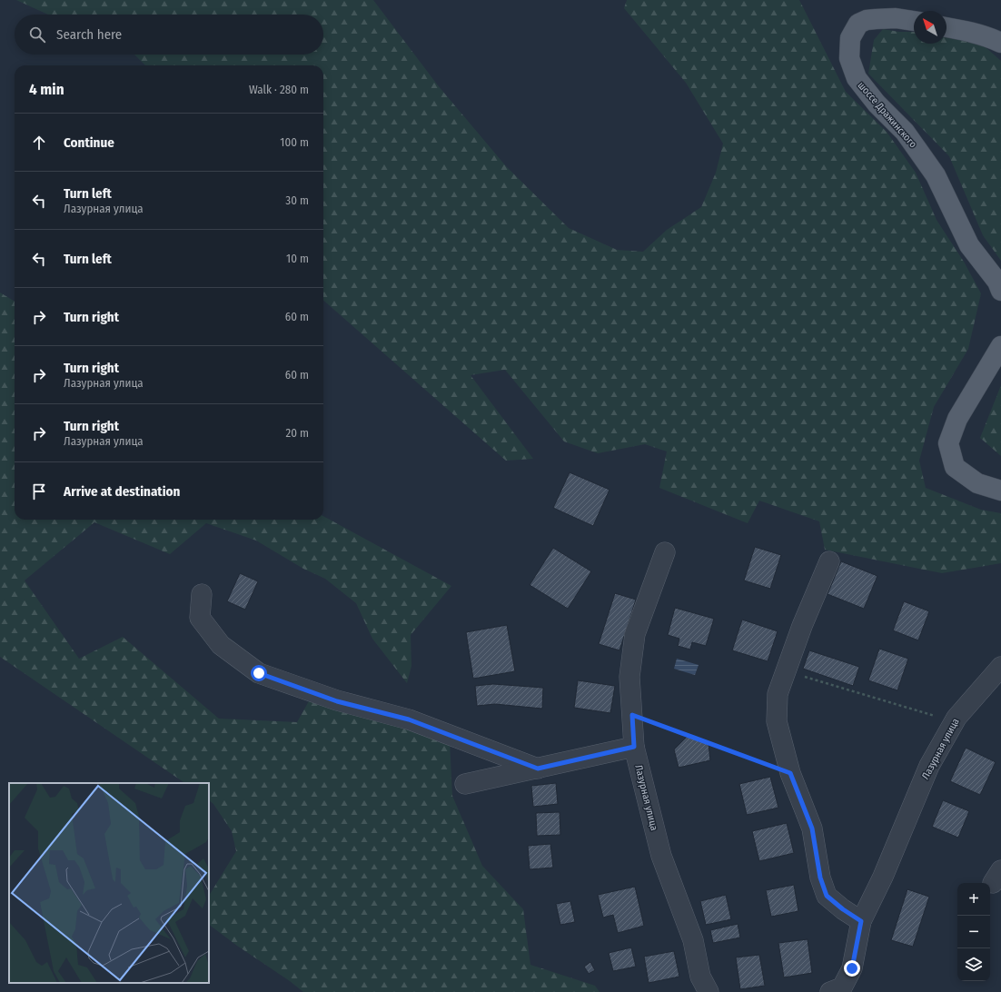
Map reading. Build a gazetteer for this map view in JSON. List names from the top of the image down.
{
  "streets": {
    "main road": ["шоссе Дражинского"],
    "street": ["Лазурная улица"]
  },
  "north": "top left",
  "page": {
    "search": "Search here",
    "heading": ["4 min", "Walk · 280 m"],
    "list": [
      ["Continue", "100 m"],
      ["Turn left", "Лазурная улица", "30 m"],
      ["Turn left", "10 m"],
      ["Turn right", "60 m"],
      ["Turn right", "Лазурная улица", "60 m"],
      ["Turn right", "Лазурная улица", "20 m"],
      "Arrive at destination"
    ],
    "map_buttons": ["+", "−"]
  }
}
